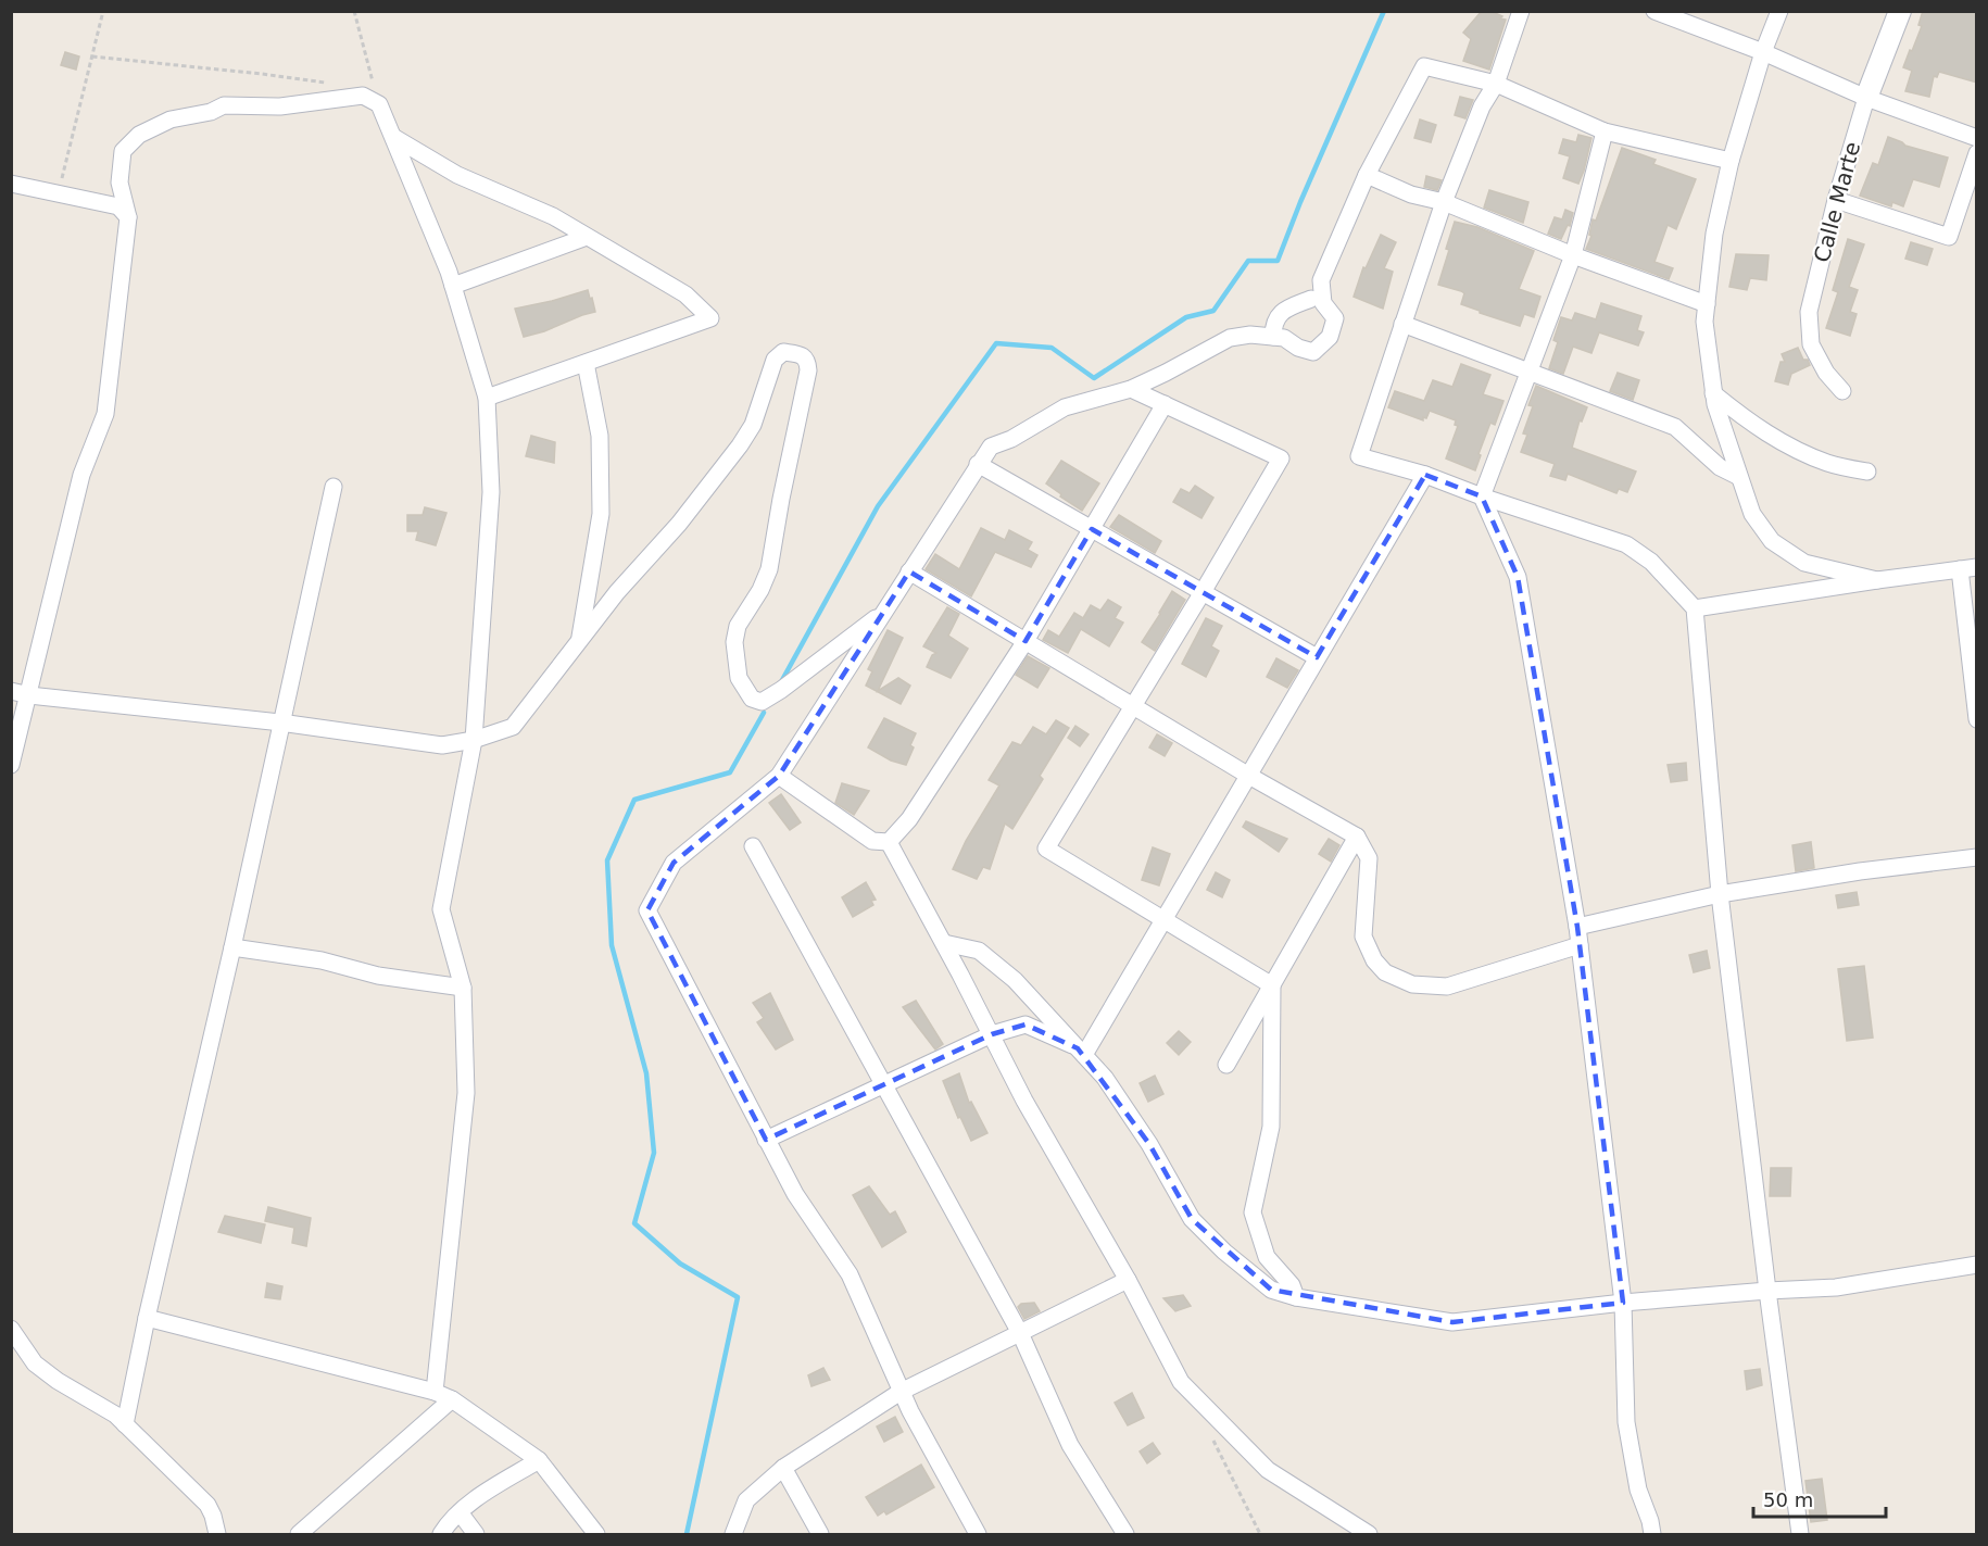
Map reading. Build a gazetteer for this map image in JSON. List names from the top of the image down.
{
  "streets": {
    "street": ["Calle Marte"]
  },
  "scale_bar": "50 m"
}
